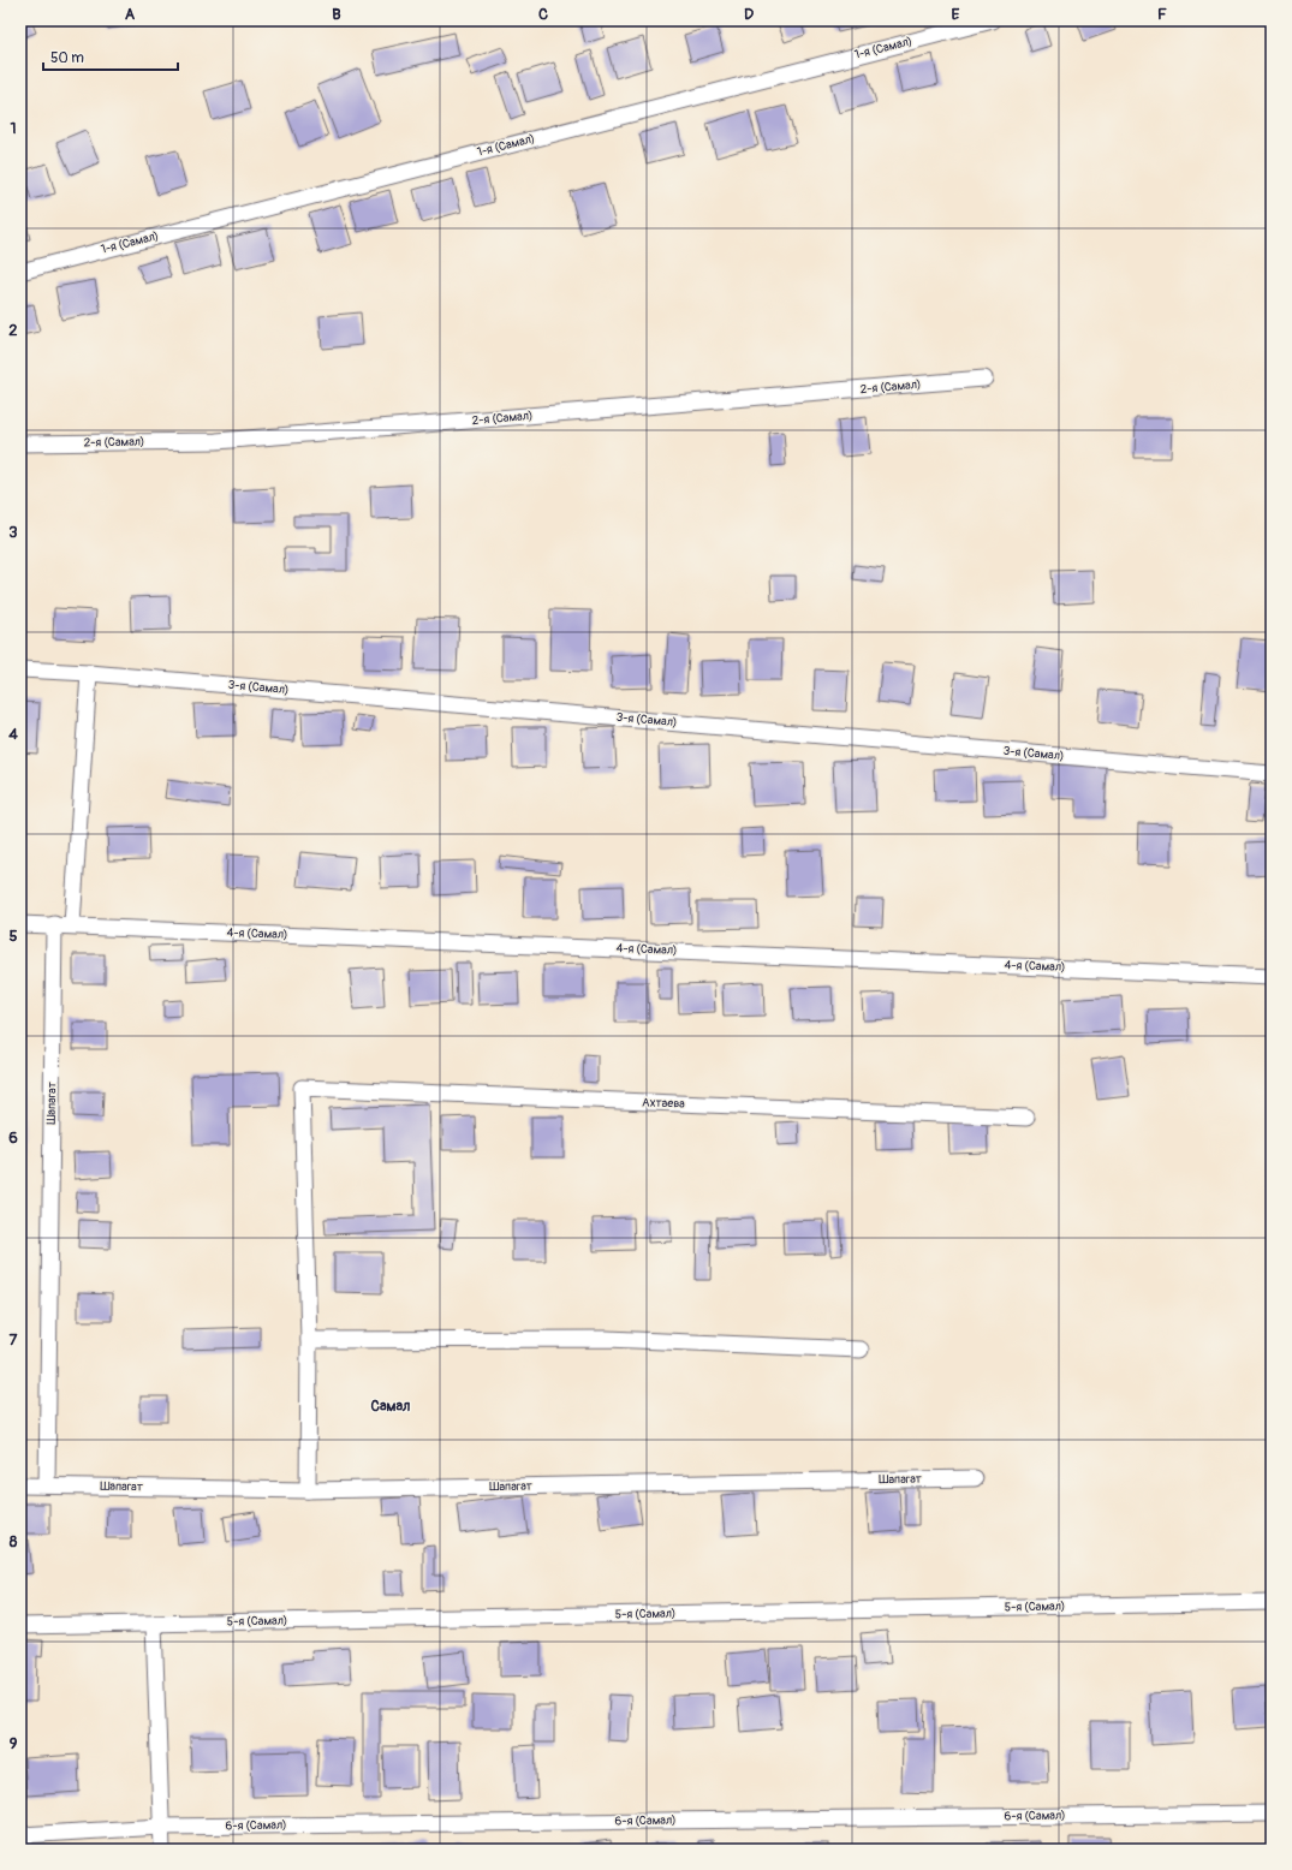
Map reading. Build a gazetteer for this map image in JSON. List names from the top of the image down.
{
  "streets": {
    "street": [
      "1-я (Самал)",
      "2-я (Самал)",
      "3-я (Самал)",
      "4-я (Самал)",
      "Шапагат",
      "Ахтаева",
      "5-я (Самал)",
      "6-я (Самал)"
    ]
  },
  "crossings": [
    ["4-я (Самал)", "Шапагат"]
  ],
  "districts": ["Самал"],
  "scale_bar": "50 m",
  "grid": {
    "columns": [
      "A",
      "B",
      "C",
      "D",
      "E",
      "F"
    ],
    "rows": [
      "1",
      "2",
      "3",
      "4",
      "5",
      "6",
      "7",
      "8",
      "9"
    ]
  }
}
